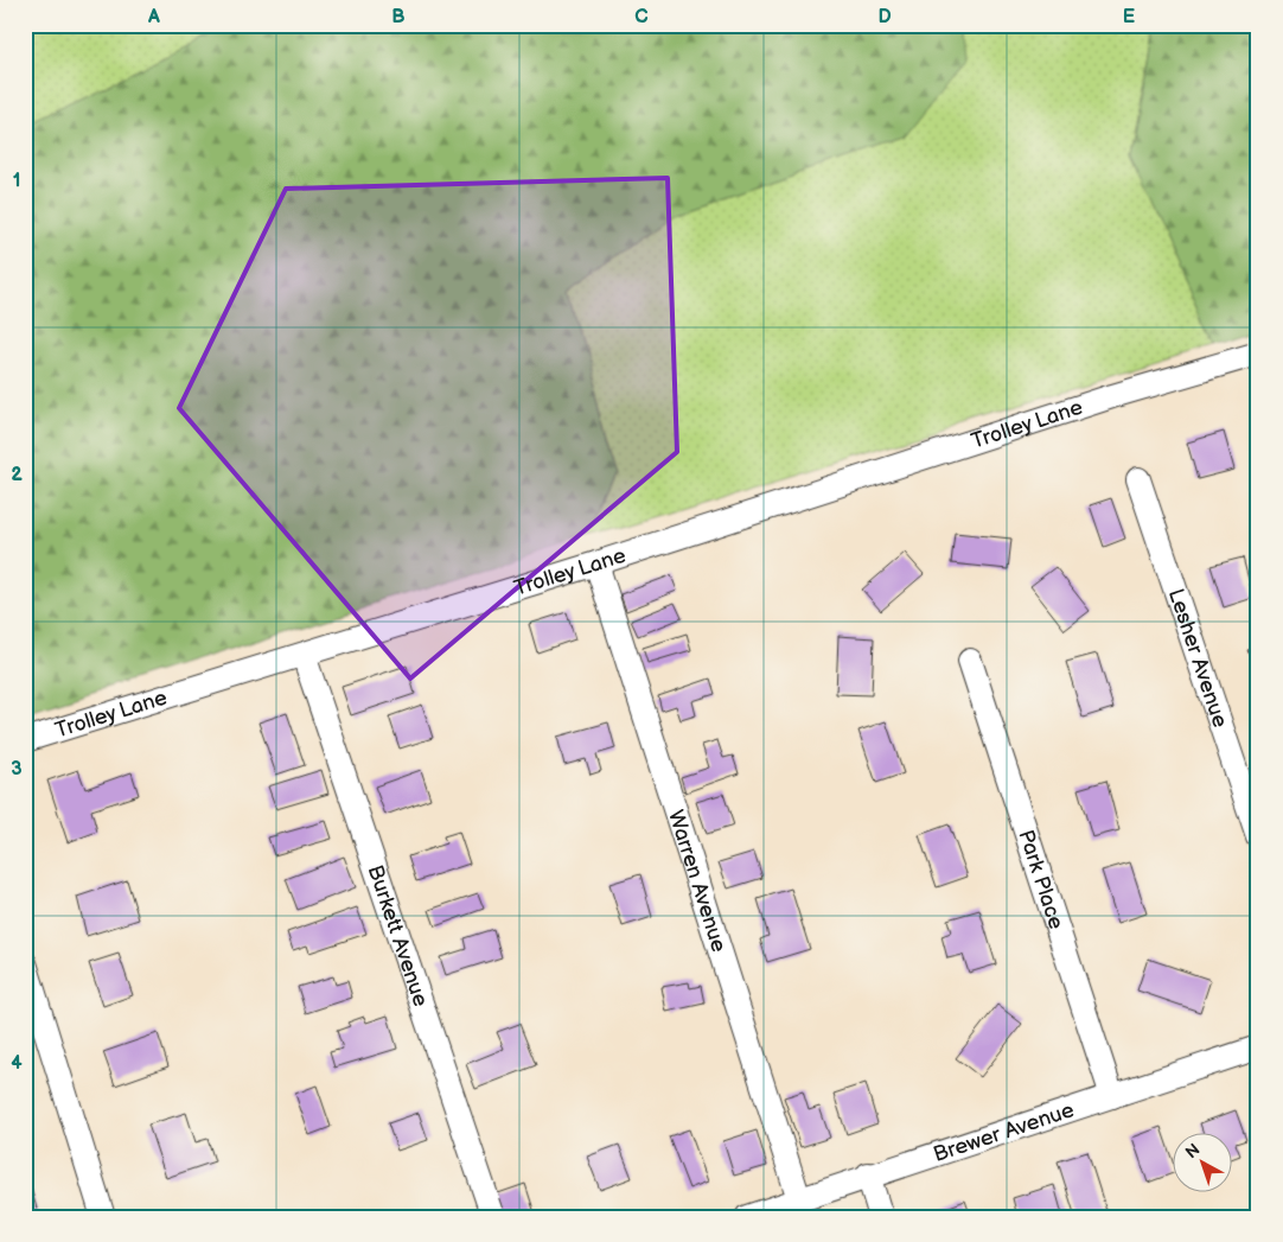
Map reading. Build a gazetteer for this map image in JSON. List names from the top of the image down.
{
  "streets": {
    "street": [
      "Trolley Lane",
      "Lesher Avenue",
      "Park Place",
      "Warren Avenue",
      "Burkett Avenue",
      "Brewer Avenue"
    ]
  },
  "crossings": [
    ["Trolley Lane", "Warren Avenue"],
    ["Trolley Lane", "Burkett Avenue"],
    ["Park Place", "Brewer Avenue"],
    ["Warren Avenue", "Brewer Avenue"]
  ],
  "north": "top left",
  "grid": {
    "columns": [
      "A",
      "B",
      "C",
      "D",
      "E"
    ],
    "rows": [
      "1",
      "2",
      "3",
      "4"
    ]
  }
}
